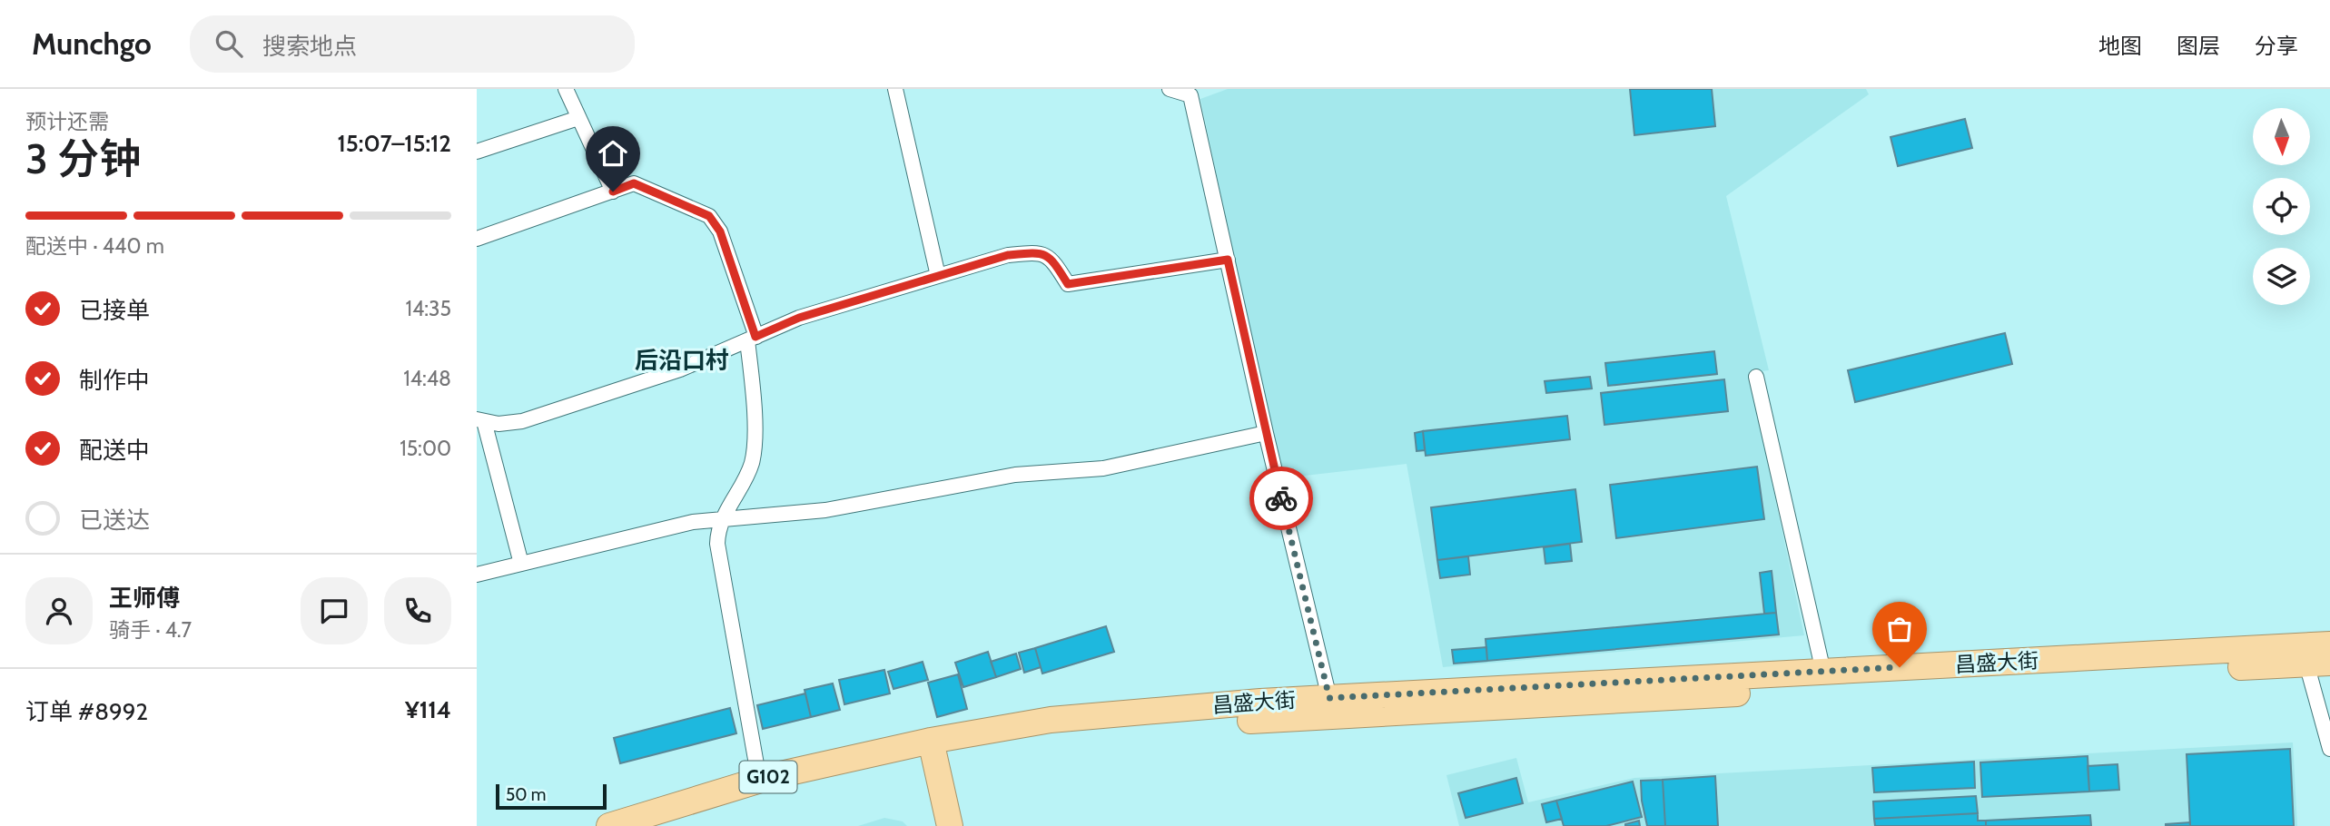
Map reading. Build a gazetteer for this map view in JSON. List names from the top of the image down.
{
  "streets": {
    "highway": ["昌盛大街", "G102"]
  },
  "districts": ["后沿口村"],
  "scale_bar": "50 m",
  "north": "bottom",
  "page": {
    "header": "Munchgo",
    "search": "搜索地点",
    "nav": ["地图", "图层", "分享"],
    "heading": ["3 分钟", "预计还需", "15:07–15:12"],
    "panel": [
      "王师傅",
      "骑手 · 4.7",
      "订单 #8992",
      "¥114"
    ],
    "bar": "配送中 · 440 m",
    "list": [
      ["已接单", "14:35"],
      ["制作中", "14:48"],
      ["配送中", "15:00"],
      "已送达"
    ],
    "scale": "50 m"
  }
}
